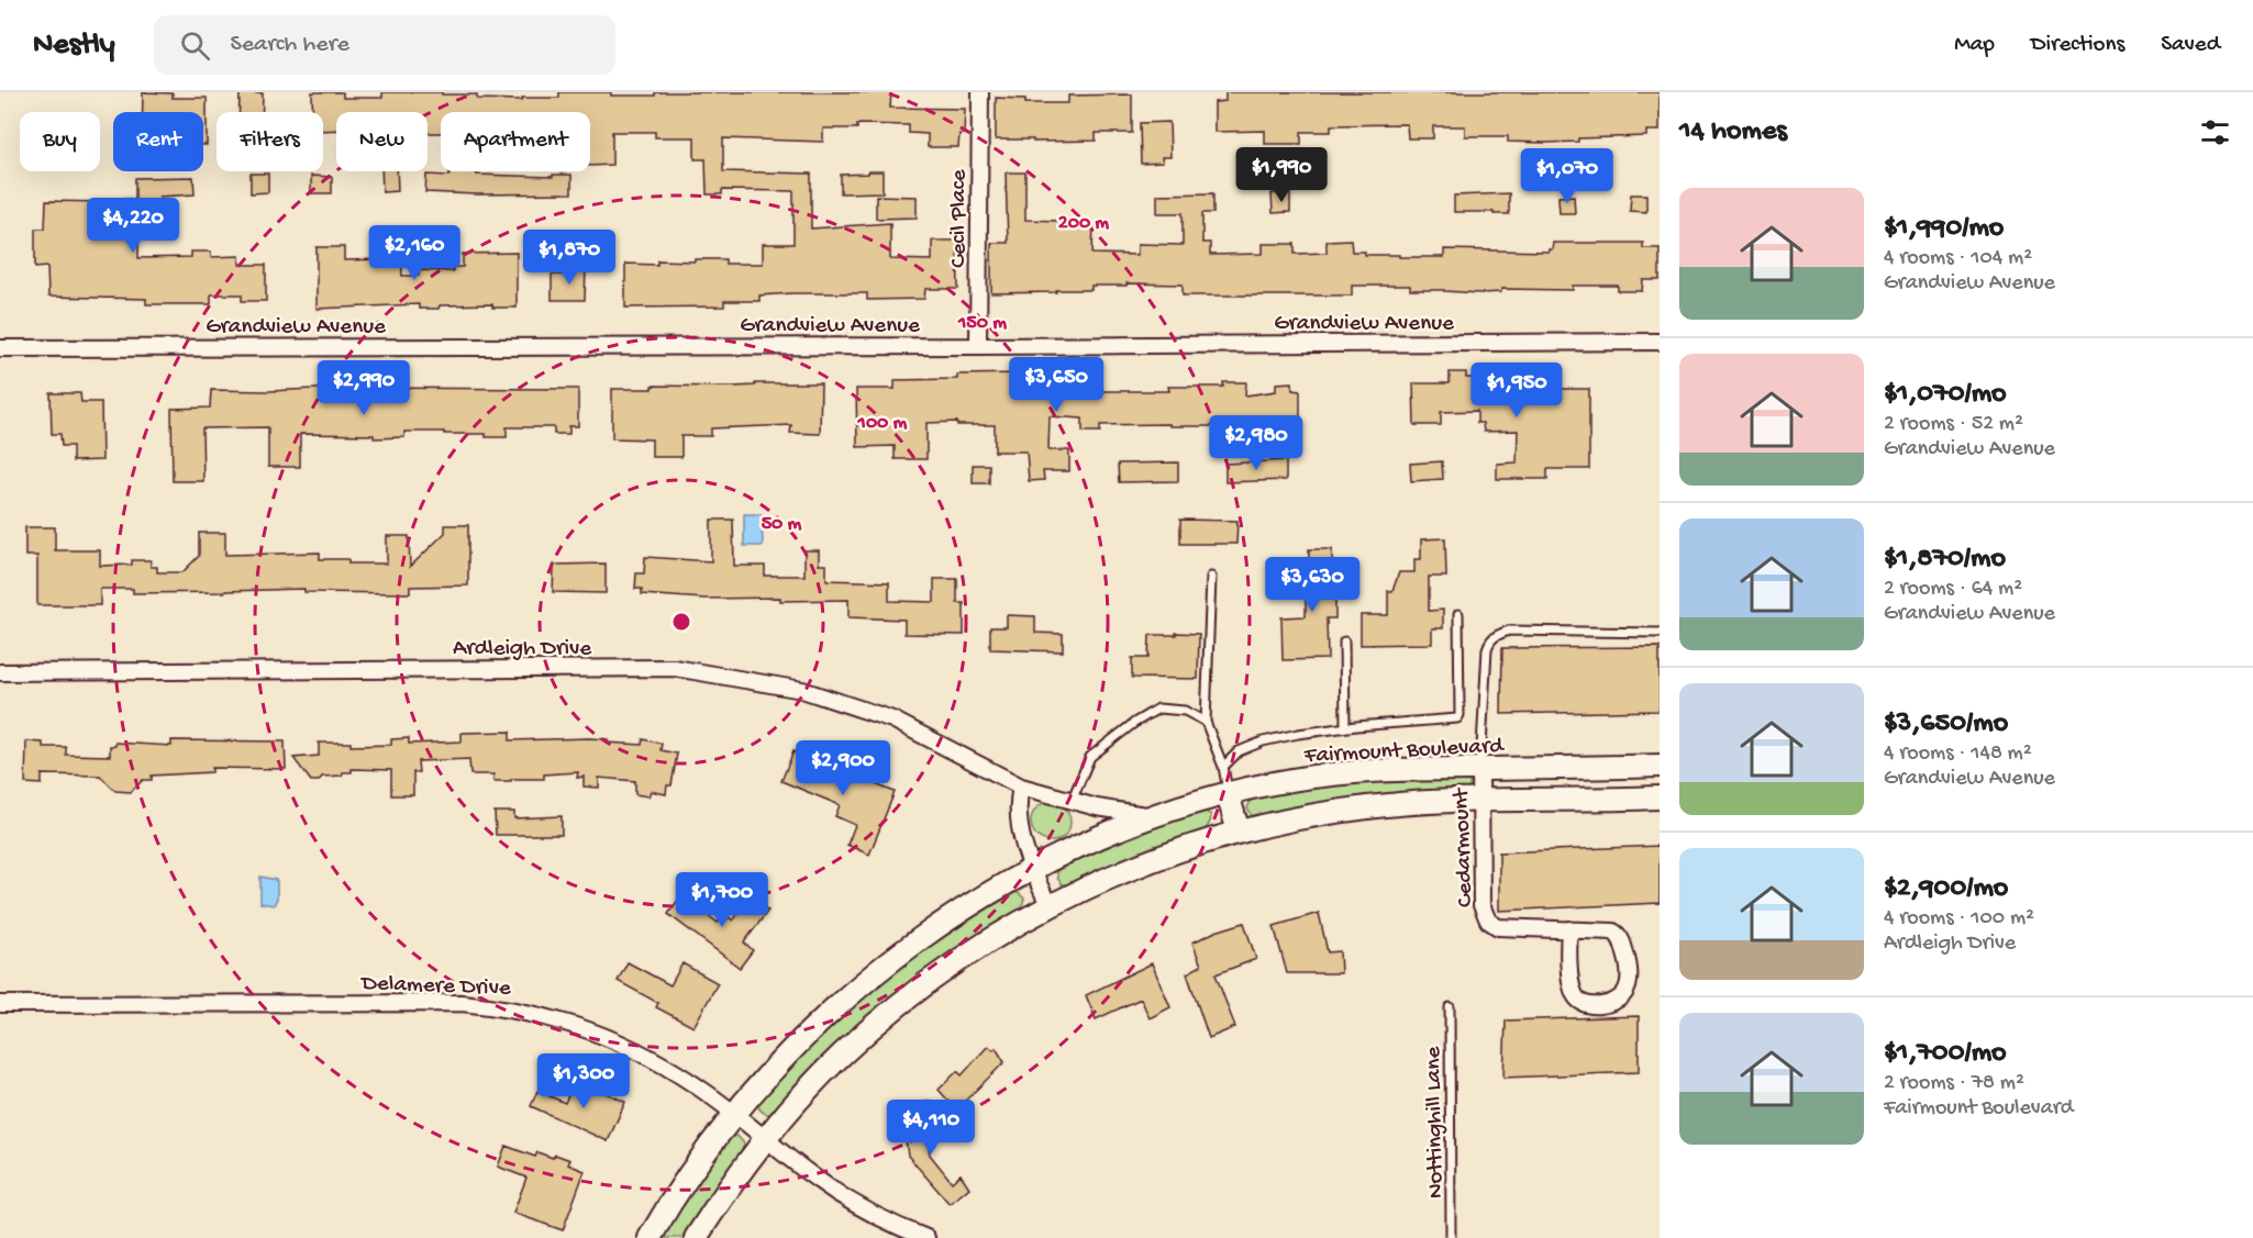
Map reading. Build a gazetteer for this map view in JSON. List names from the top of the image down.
{
  "streets": {
    "main road": ["Fairmount Boulevard"],
    "street": [
      "Cecil Place",
      "Grandview Avenue",
      "Ardleigh Drive",
      "Cedarmount",
      "Delamere Drive"
    ],
    "lane": ["Nottinghill Lane"]
  },
  "crossings": [
    ["Cecil Place", "Grandview Avenue"],
    ["Ardleigh Drive", "Fairmount Boulevard"],
    ["Fairmount Boulevard", "Cedarmount"],
    ["Fairmount Boulevard", "Delamere Drive"]
  ],
  "page": {
    "header": "Nestly",
    "search": "Search here",
    "nav": ["Map", "Directions", "Saved"],
    "heading": "14 homes",
    "chip": [
      "Buy",
      "Rent",
      "Filters",
      "New",
      "Apartment"
    ],
    "price": [
      "$1,990",
      "$1,070",
      "$4,220",
      "$2,160",
      "$1,870",
      "$3,650",
      "$2,990",
      "$1,950",
      "$2,980",
      "$3,630",
      "$2,900",
      "$1,700",
      "$1,300",
      "$4,110"
    ],
    "list": [
      {
        "name": "$1,990/mo",
        "note": "4 rooms · 104 m² · Grandview Avenue"
      },
      {
        "name": "$1,070/mo",
        "note": "2 rooms · 52 m² · Grandview Avenue"
      },
      {
        "name": "$1,870/mo",
        "note": "2 rooms · 64 m² · Grandview Avenue"
      },
      {
        "name": "$3,650/mo",
        "note": "4 rooms · 148 m² · Grandview Avenue"
      },
      {
        "name": "$2,900/mo",
        "note": "4 rooms · 100 m² · Ardleigh Drive"
      },
      {
        "name": "$1,700/mo",
        "note": "2 rooms · 78 m² · Fairmount Boulevard"
      }
    ]
  },
  "rings": [
    "200 m",
    "150 m",
    "100 m",
    "50 m"
  ]
}
